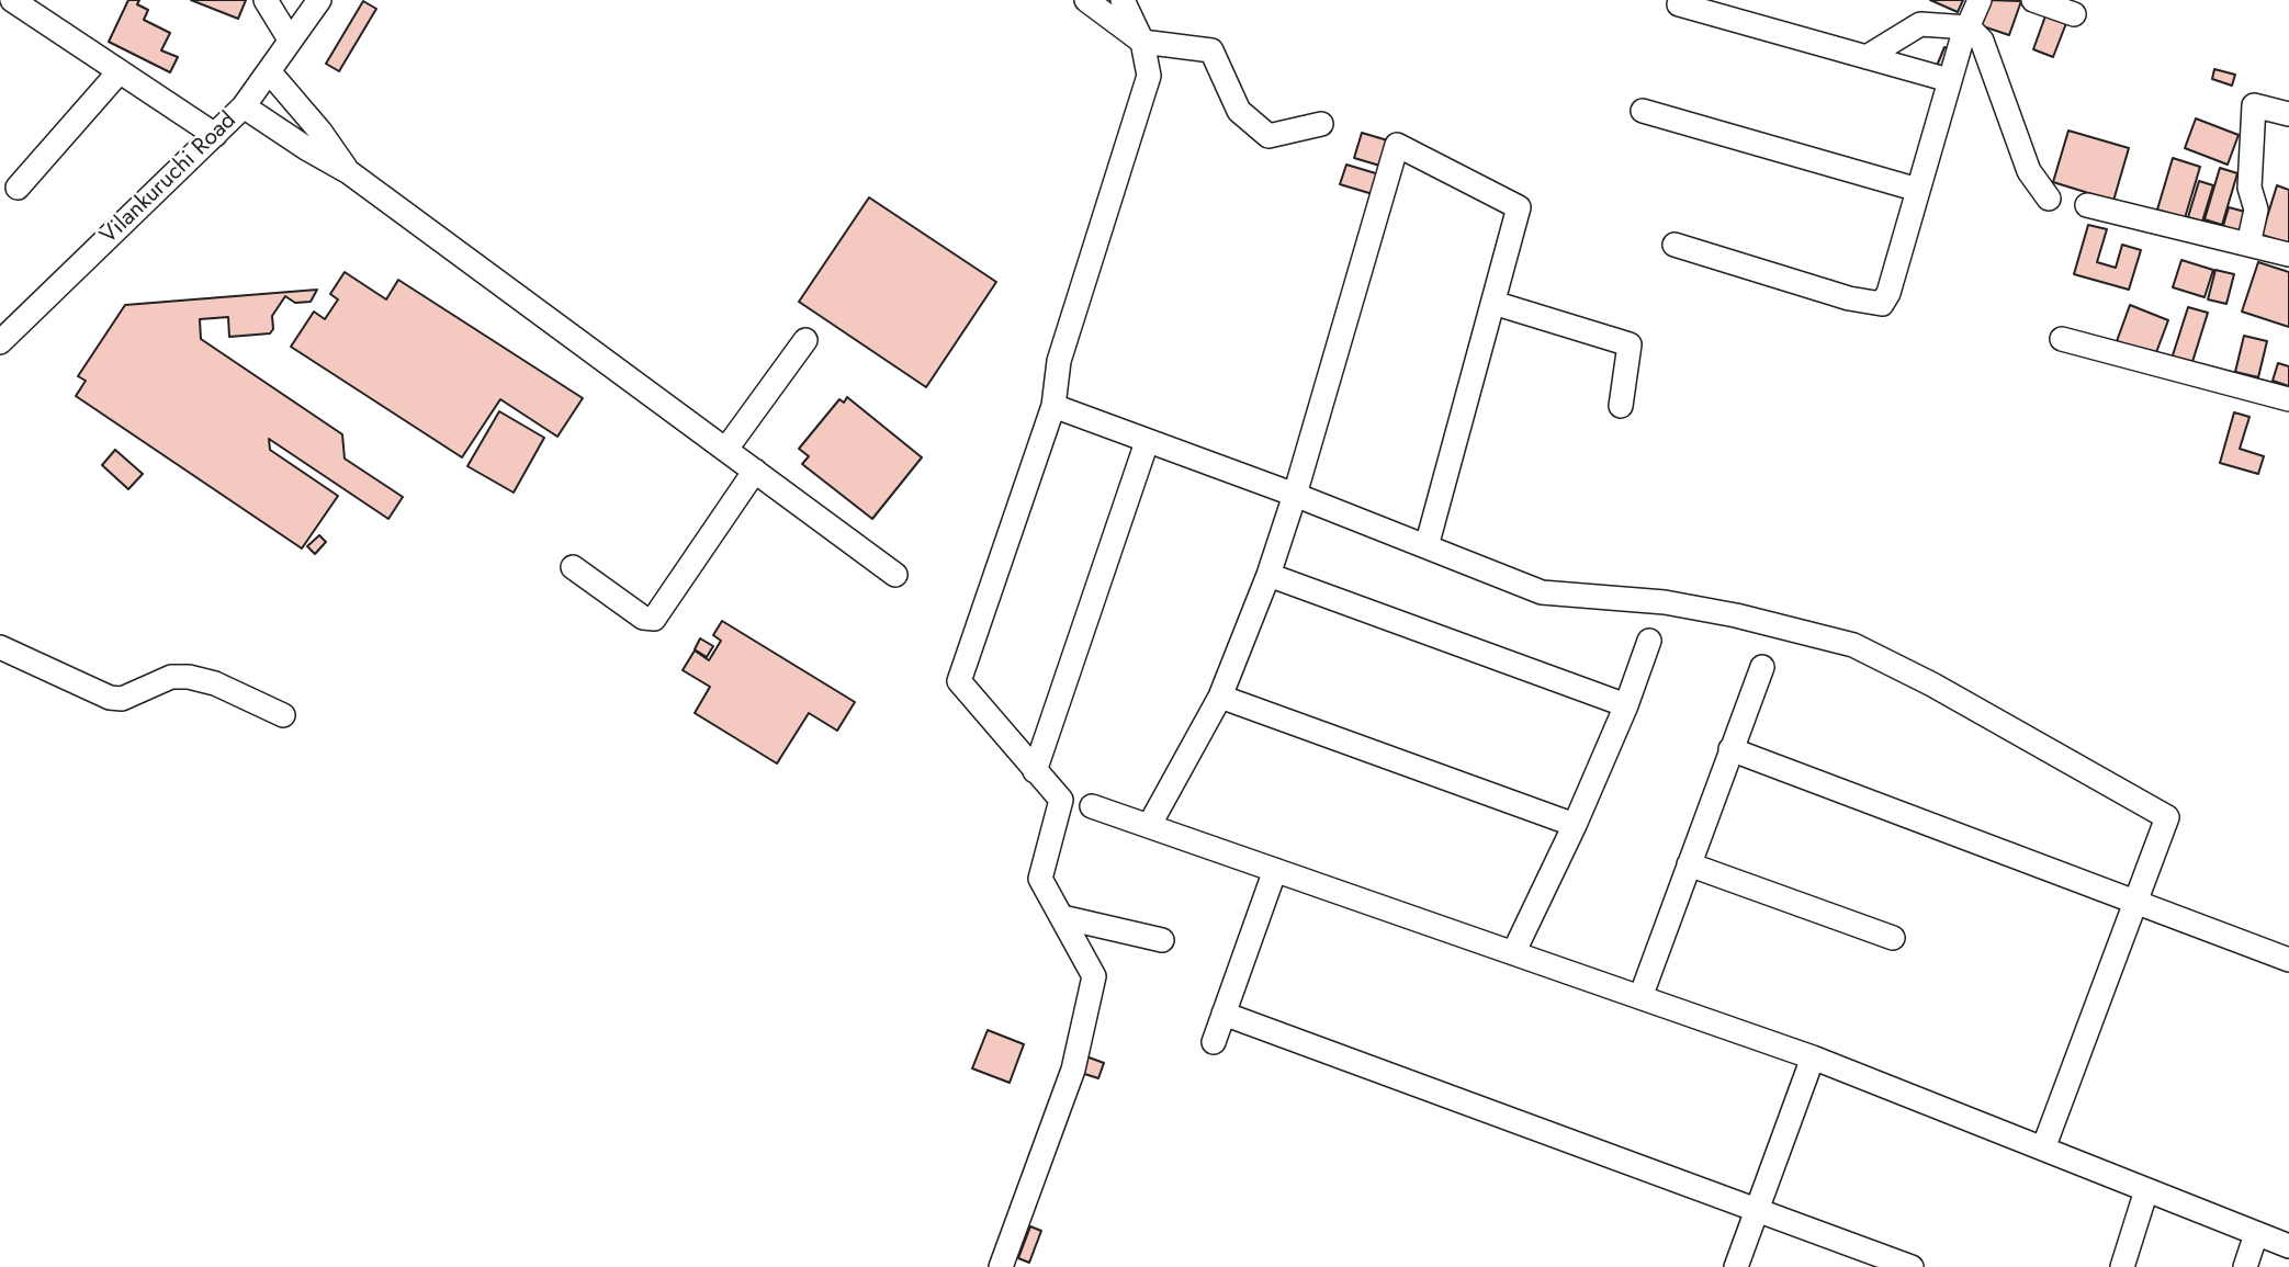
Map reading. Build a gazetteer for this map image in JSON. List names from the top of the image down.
{
  "streets": {
    "street": ["Vilankuruchi Road"]
  }
}
